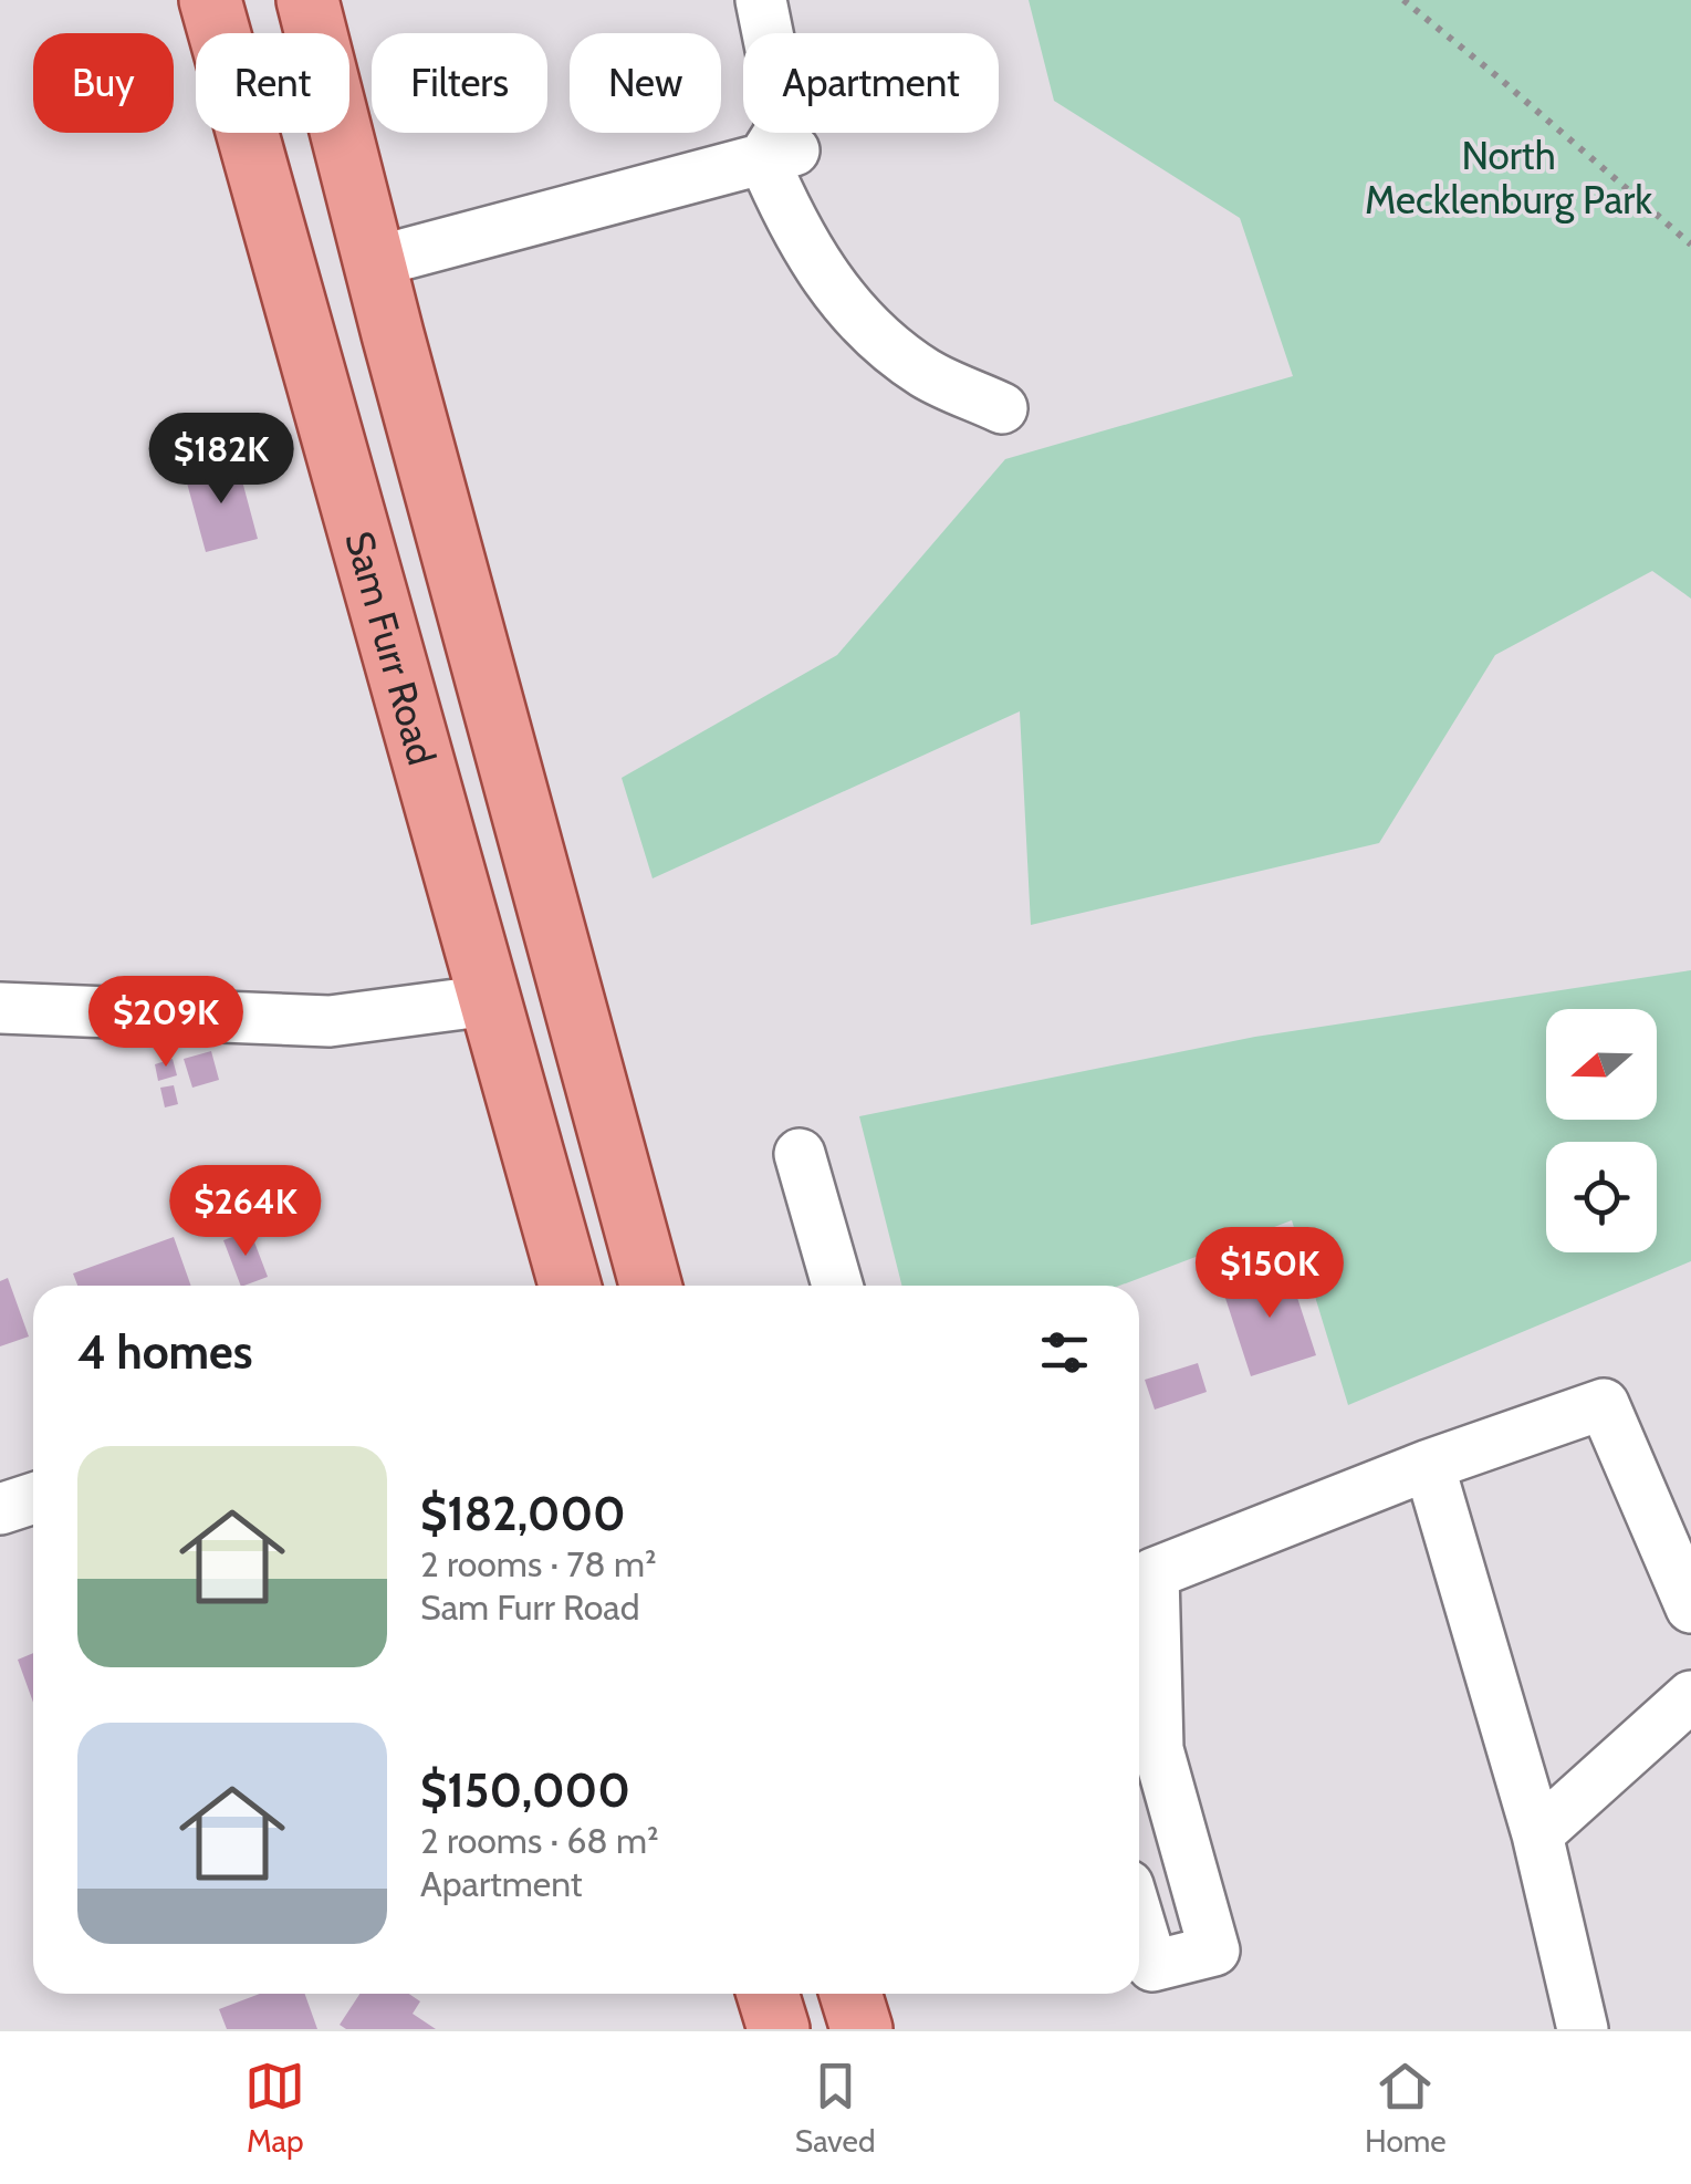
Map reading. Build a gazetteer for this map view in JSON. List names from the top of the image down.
{
  "streets": {
    "main road": ["Sam Furr Road"]
  },
  "parks": ["North Mecklenburg Park"],
  "north": "left",
  "page": {
    "chip": [
      "Buy",
      "Rent",
      "Filters",
      "New",
      "Apartment"
    ],
    "price": [
      "$182K",
      "$209K",
      "$264K",
      "$150K"
    ],
    "heading": "4 homes",
    "list": [
      {
        "name": "$182,000",
        "note": "2 rooms · 78 m² · Sam Furr Road"
      },
      {
        "name": "$150,000",
        "note": "2 rooms · 68 m² · Apartment"
      }
    ],
    "tabs": ["Map", "Saved", "Home"]
  }
}
